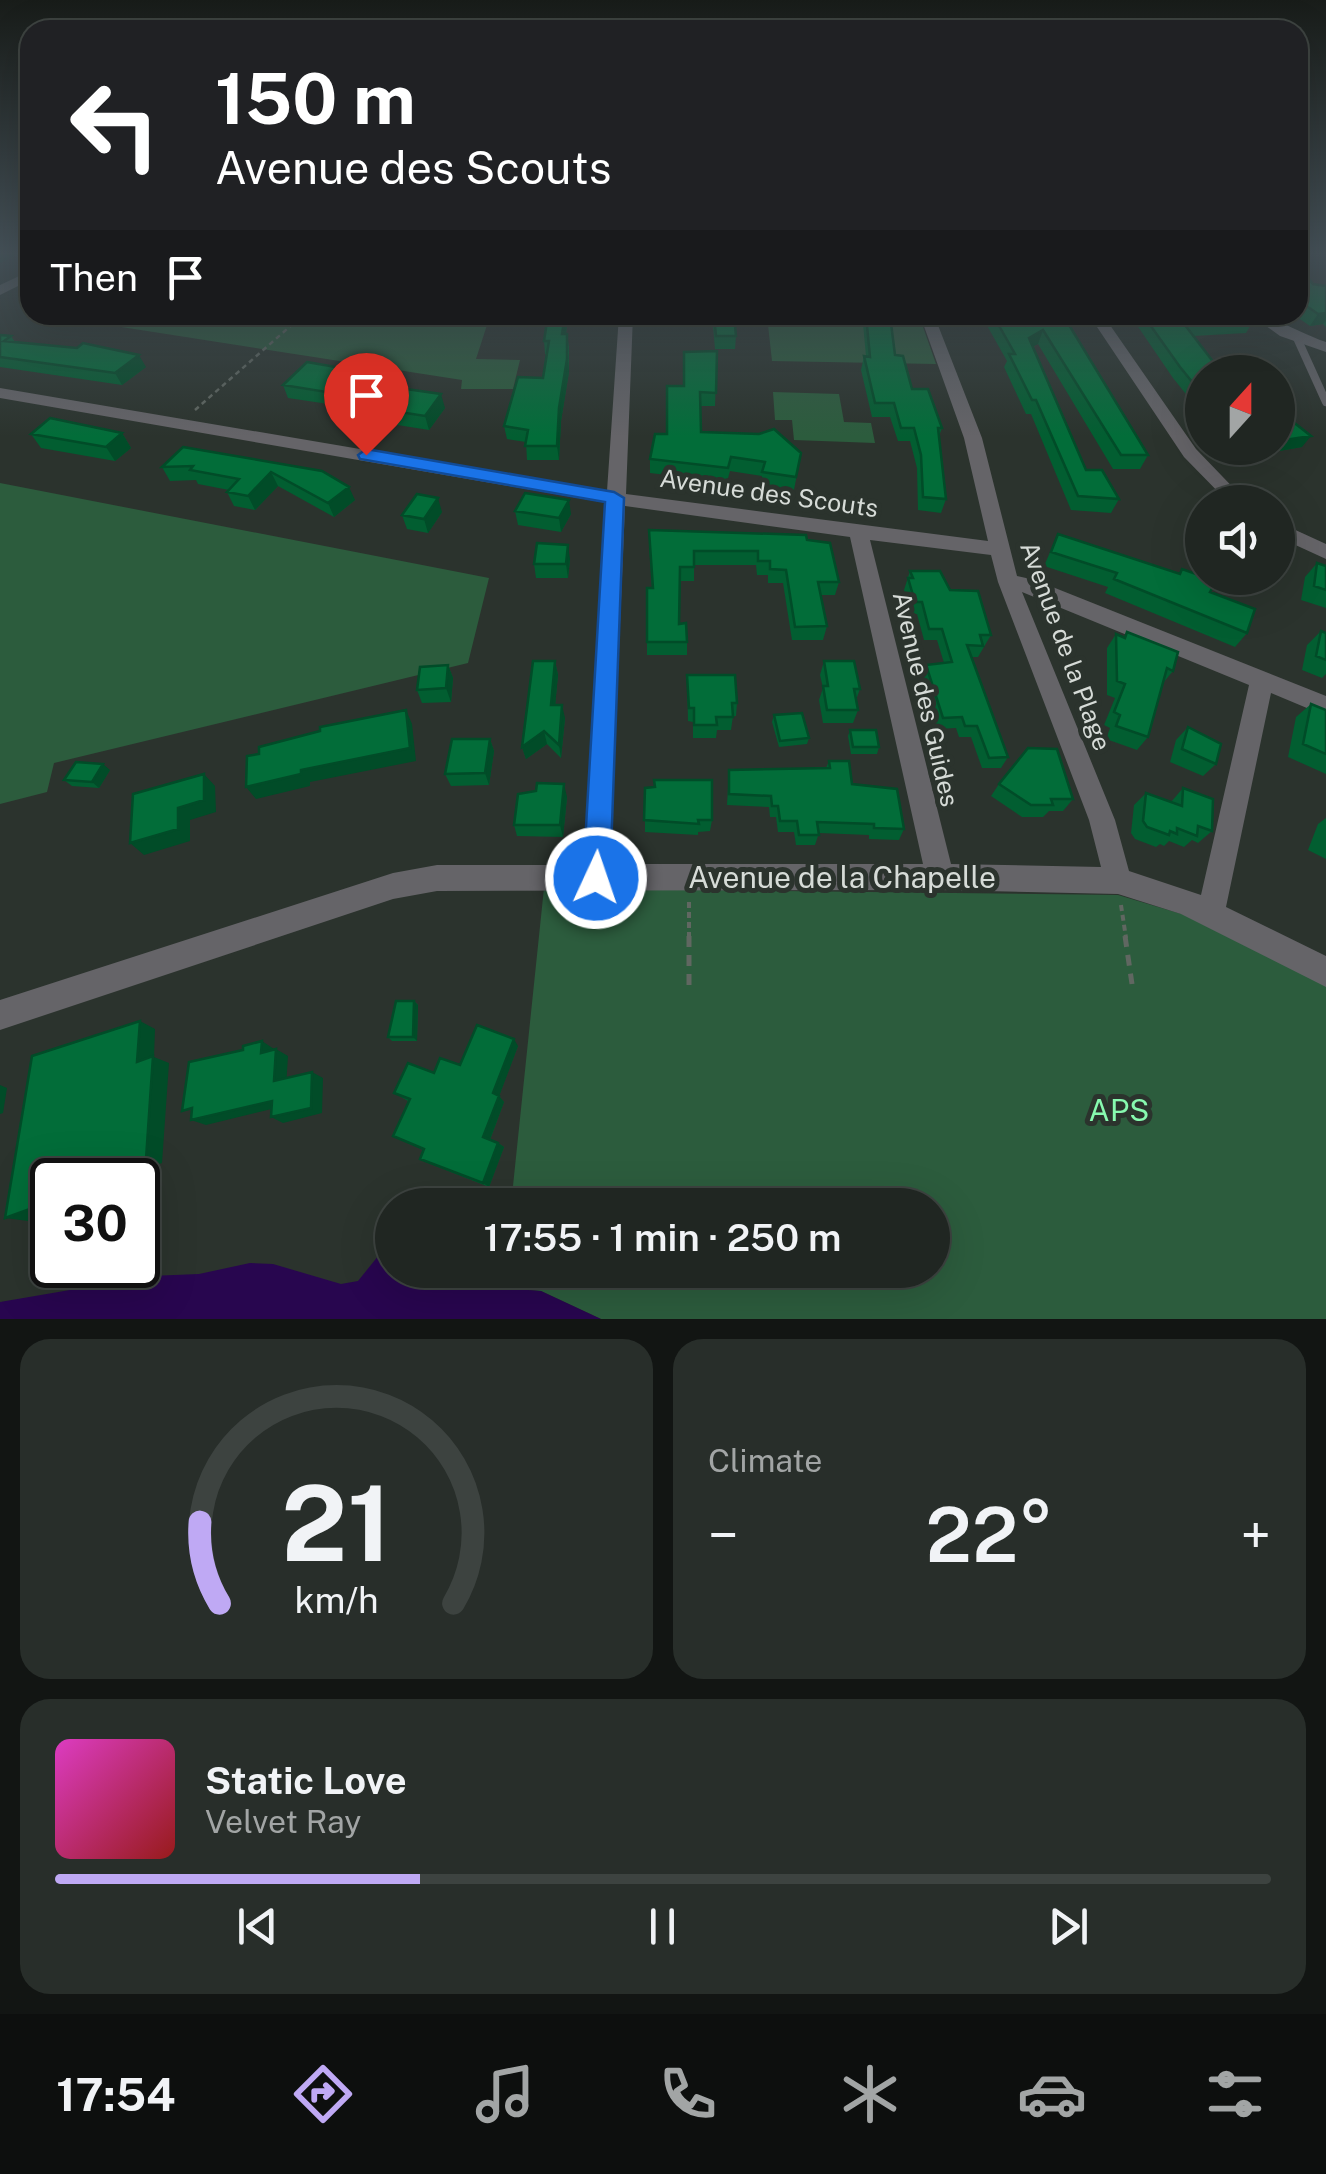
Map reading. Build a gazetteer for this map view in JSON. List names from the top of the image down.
{
  "streets": {
    "street": [
      "Avenue des Scouts",
      "Avenue de la Plage",
      "Avenue des Guides",
      "Avenue de la Chapelle"
    ]
  },
  "crossings": [
    ["Avenue des Scouts", "Avenue de la Plage"],
    ["Avenue des Scouts", "Avenue des Guides"],
    ["Avenue de la Plage", "Avenue de la Chapelle"],
    ["Avenue des Guides", "Avenue de la Chapelle"]
  ],
  "parks": ["APS"],
  "north": "top",
  "page": {
    "turn": ["150 m", "Avenue des Scouts"],
    "then": "Then",
    "limit": "30",
    "trip": "17:55 · 1 min · 250 m",
    "tile": "Climate",
    "heat": ["−", "22°", "+"],
    "song": ["Static Love", "Velvet Ray"],
    "tabs": "17:54",
    "gauge": ["21", "km/h"]
  }
}
